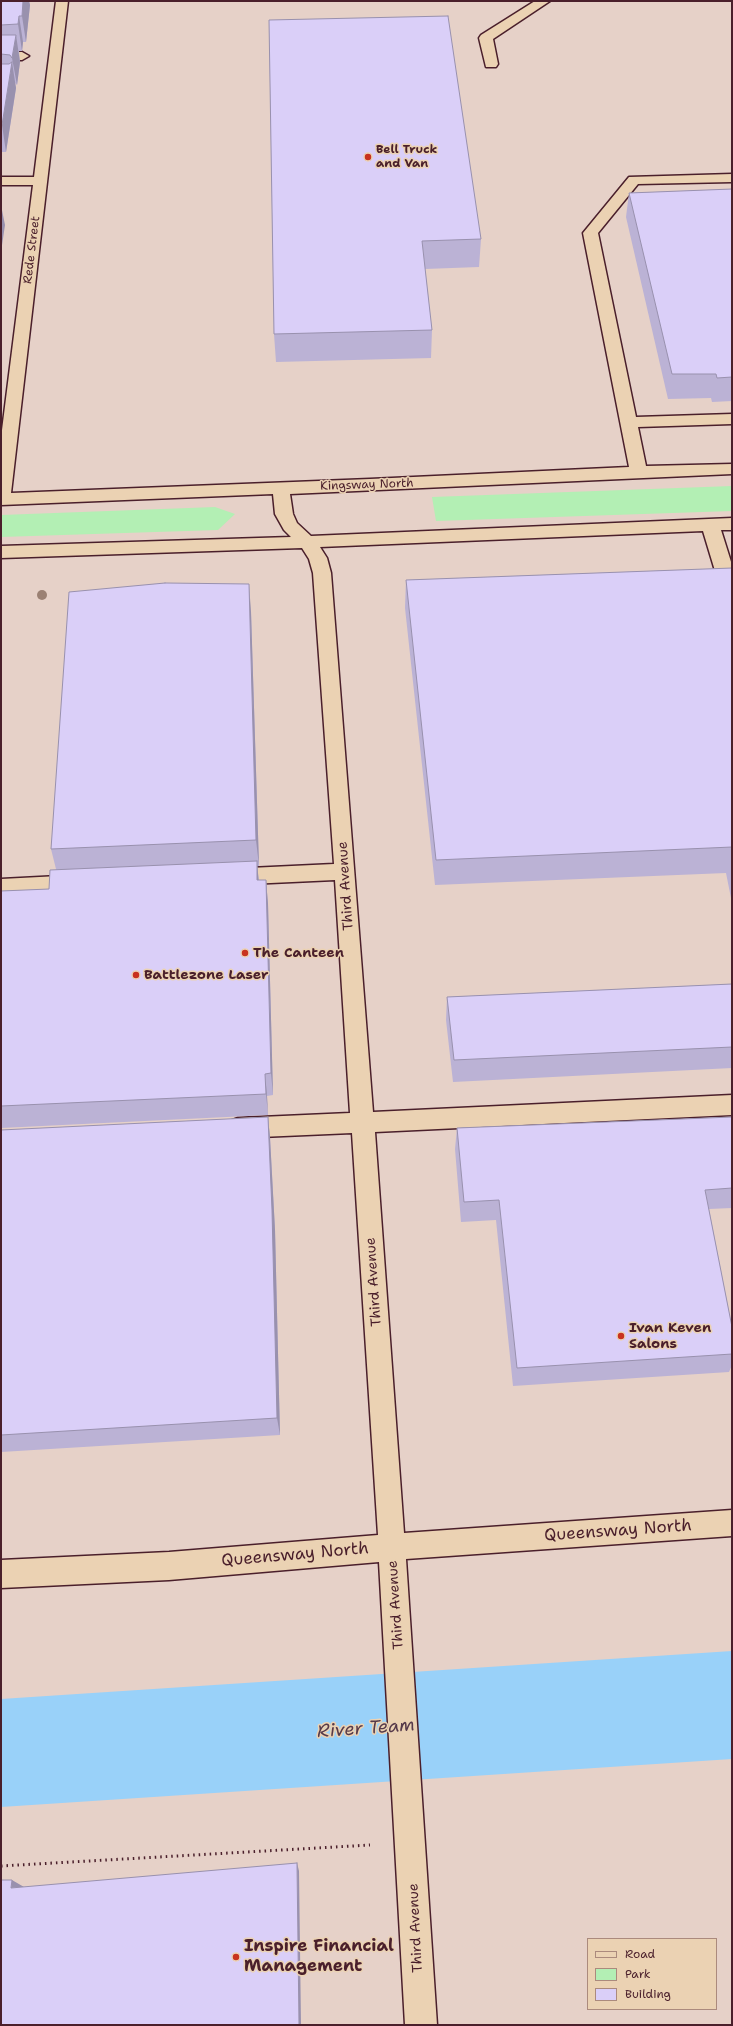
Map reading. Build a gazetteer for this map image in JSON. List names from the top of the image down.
{
  "streets": {
    "street": [
      "Rede Street",
      "Kingsway North",
      "Third Avenue",
      "Queensway North"
    ]
  },
  "crossings": [
    ["Rede Street", "Kingsway North"],
    ["Kingsway North", "Third Avenue"],
    ["Third Avenue", "Queensway North"]
  ],
  "water": ["River Team"],
  "places": [
    "Bell Truck and Van",
    "The Canteen",
    "Battlezone Laser",
    "Ivan Keven Salons",
    "Inspire Financial Management"
  ],
  "legend": ["Road", "Park", "Building"]
}
